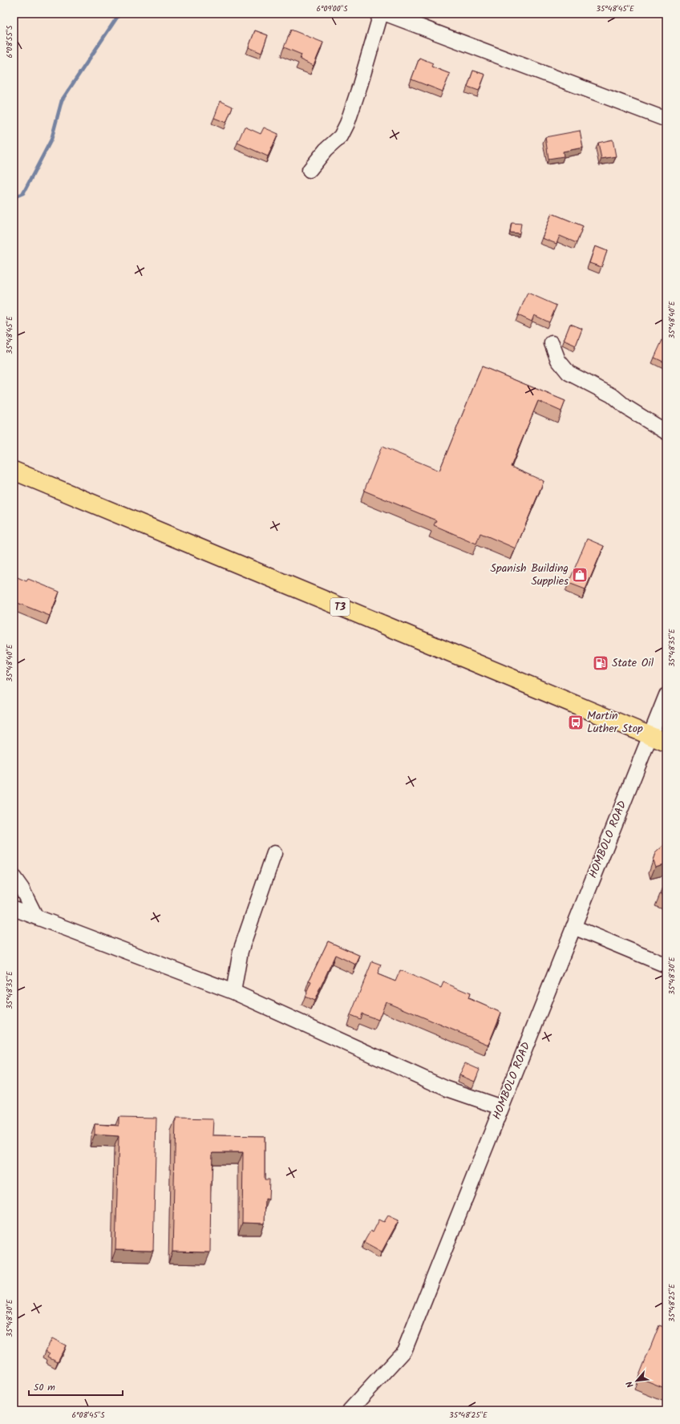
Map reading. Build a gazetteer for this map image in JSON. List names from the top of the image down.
{
  "streets": {
    "highway": ["T3"],
    "street": ["HOMBOLO ROAD"]
  },
  "crossings": [
    ["T3", "HOMBOLO ROAD"]
  ],
  "places": {
    "shop": ["Spanish Building Supplies"],
    "fuel station": ["State Oil"],
    "bus stop": ["Martin Luther Stop"]
  },
  "scale_bar": "50 m",
  "north": "bottom left",
  "coordinates": [
    "6°09'00\"S",
    "35°48'45\"E",
    "6°08'55\"S",
    "35°48'40\"E",
    "35°48'35\"E",
    "35°48'30\"E",
    "35°48'25\"E",
    "6°08'45\"S"
  ]
}
